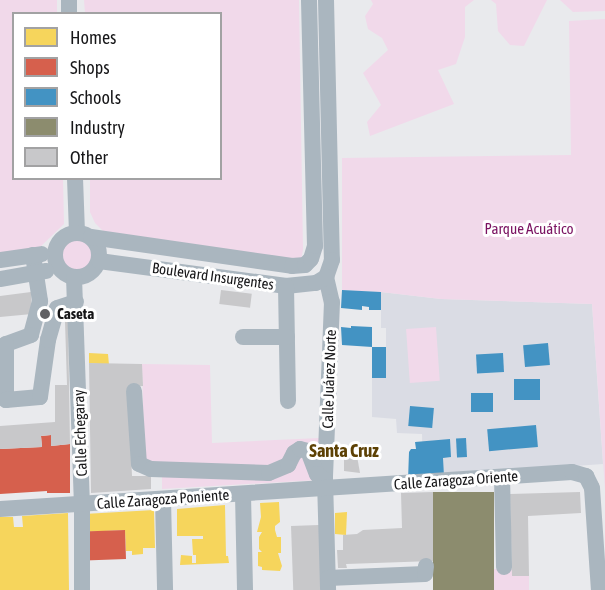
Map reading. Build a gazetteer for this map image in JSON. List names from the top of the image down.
{
  "streets": {
    "street": [
      "Boulevard Insurgentes",
      "Calle Juárez Norte",
      "Calle Echegaray",
      "Calle Zaragoza Oriente",
      "Calle Zaragoza Poniente"
    ]
  },
  "crossings": [
    ["Boulevard Insurgentes", "Calle Juárez Norte"],
    ["Boulevard Insurgentes", "Calle Echegaray"],
    ["Calle Juárez Norte", "Calle Zaragoza Oriente"],
    ["Calle Juárez Norte", "Calle Zaragoza Poniente"],
    ["Calle Echegaray", "Calle Zaragoza Poniente"],
    ["Calle Zaragoza Oriente", "Calle Zaragoza Poniente"]
  ],
  "districts": ["Santa Cruz"],
  "parks": ["Parque Acuático"],
  "places": ["Caseta"],
  "legend": [
    "Homes",
    "Shops",
    "Schools",
    "Industry",
    "Other"
  ]
}
